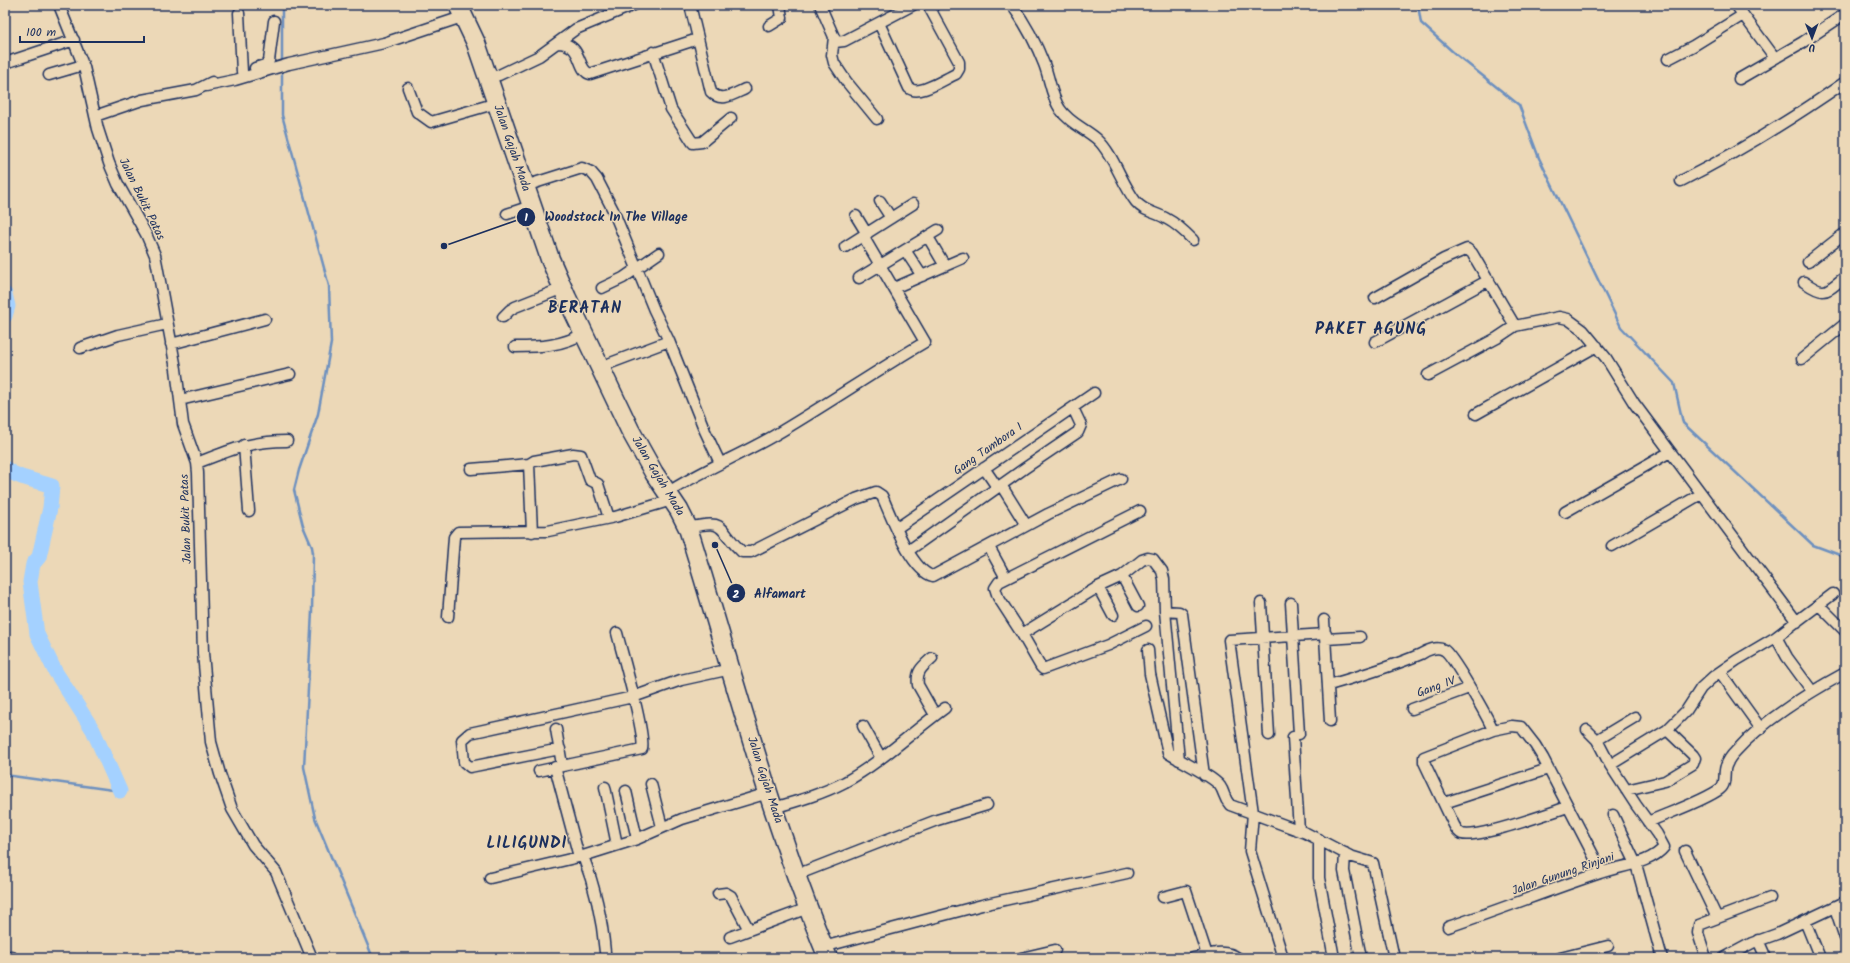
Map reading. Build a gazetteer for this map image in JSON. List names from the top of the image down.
{
  "streets": {
    "highway": ["Jalan Gajah Mada"],
    "street": [
      "Jalan Bukit Patas",
      "Gang Tambora I",
      "Gang IV",
      "Jalan Gunung Rinjani"
    ]
  },
  "districts": ["BERATAN", "PAKET AGUNG", "LILIGUNDI"],
  "places": ["Woodstock In The Village", "Alfamart"],
  "scale_bar": "100 m",
  "north": "bottom"
}
